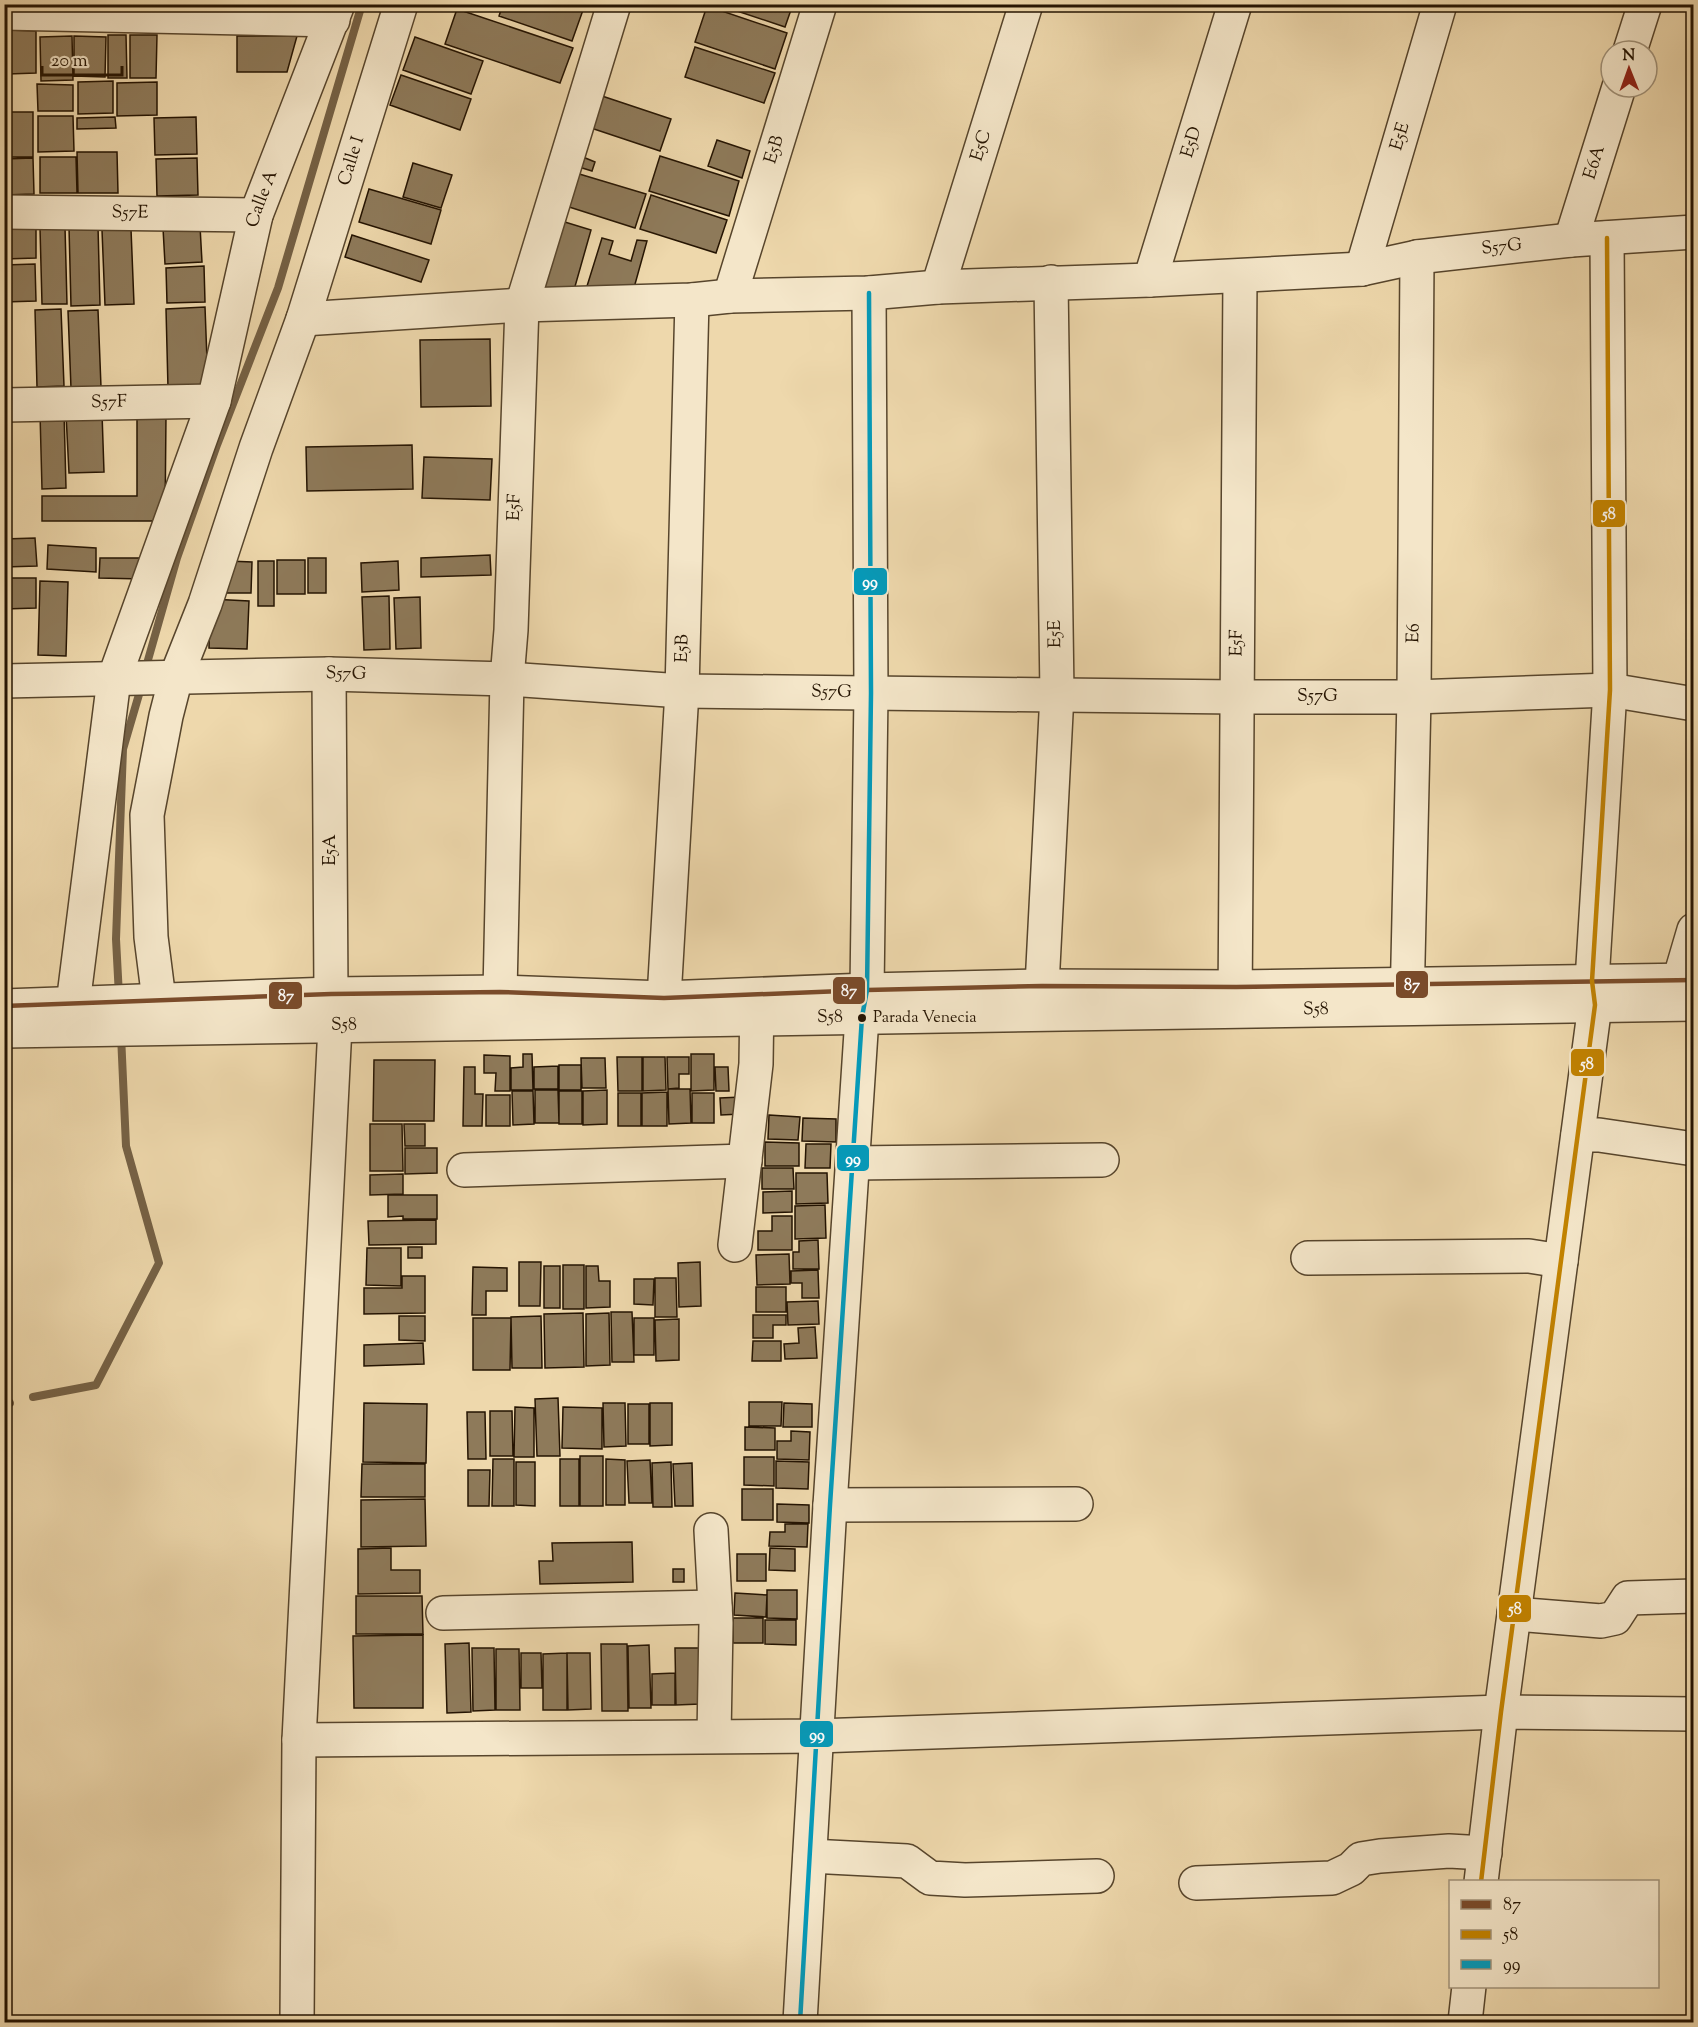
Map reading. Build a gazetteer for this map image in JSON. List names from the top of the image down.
{
  "streets": {
    "street": [
      "E5E",
      "E5D",
      "E5C",
      "E5B",
      "Calle I",
      "E6A",
      "Calle A",
      "S57E",
      "S57G",
      "S57F",
      "E5F",
      "E6",
      "E5A",
      "S58"
    ]
  },
  "crossings": [
    ["E5E", "S57G"],
    ["E5E", "S58"],
    ["E5D", "S57G"],
    ["E5C", "S57G"],
    ["E5B", "S57G"],
    ["E5B", "S58"],
    ["Calle I", "S57G"],
    ["Calle I", "S58"],
    ["E6A", "S57G"],
    ["Calle A", "S57E"],
    ["Calle A", "S57G"],
    ["Calle A", "S57F"],
    ["Calle A", "S58"],
    ["S57G", "E5F"],
    ["S57G", "E6"],
    ["S57G", "E5A"],
    ["E5F", "S58"],
    ["E6", "S58"],
    ["E5A", "S58"]
  ],
  "places": ["Parada Venecia"],
  "lines": ["transit line 58", "transit line 99", "transit line 87"],
  "legend": ["87", "58", "99"],
  "scale_bar": "20 m",
  "north": "top"
}
